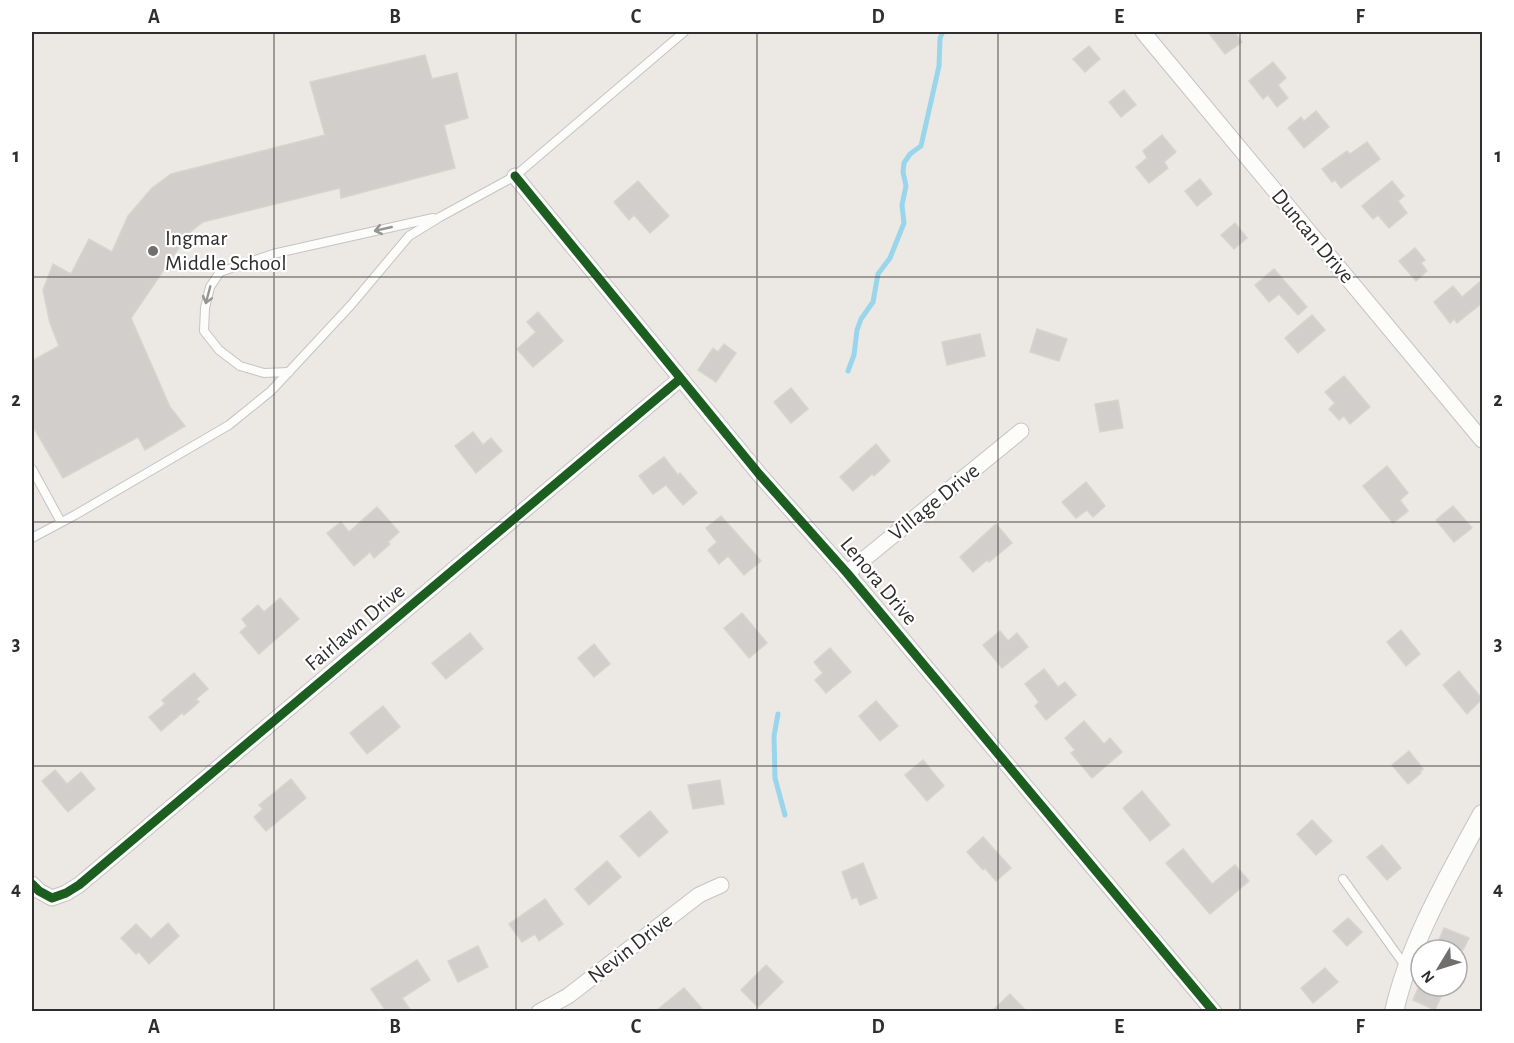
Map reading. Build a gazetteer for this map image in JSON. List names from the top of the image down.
{
  "streets": {
    "street": [
      "Duncan Drive",
      "Village Drive",
      "Lenora Drive",
      "Fairlawn Drive",
      "Nevin Drive"
    ]
  },
  "crossings": [
    ["Village Drive", "Lenora Drive"],
    ["Lenora Drive", "Fairlawn Drive"]
  ],
  "places": ["Ingmar Middle School"],
  "north": "bottom left",
  "grid": {
    "columns": [
      "A",
      "B",
      "C",
      "D",
      "E",
      "F"
    ],
    "rows": [
      "1",
      "2",
      "3",
      "4"
    ]
  }
}
